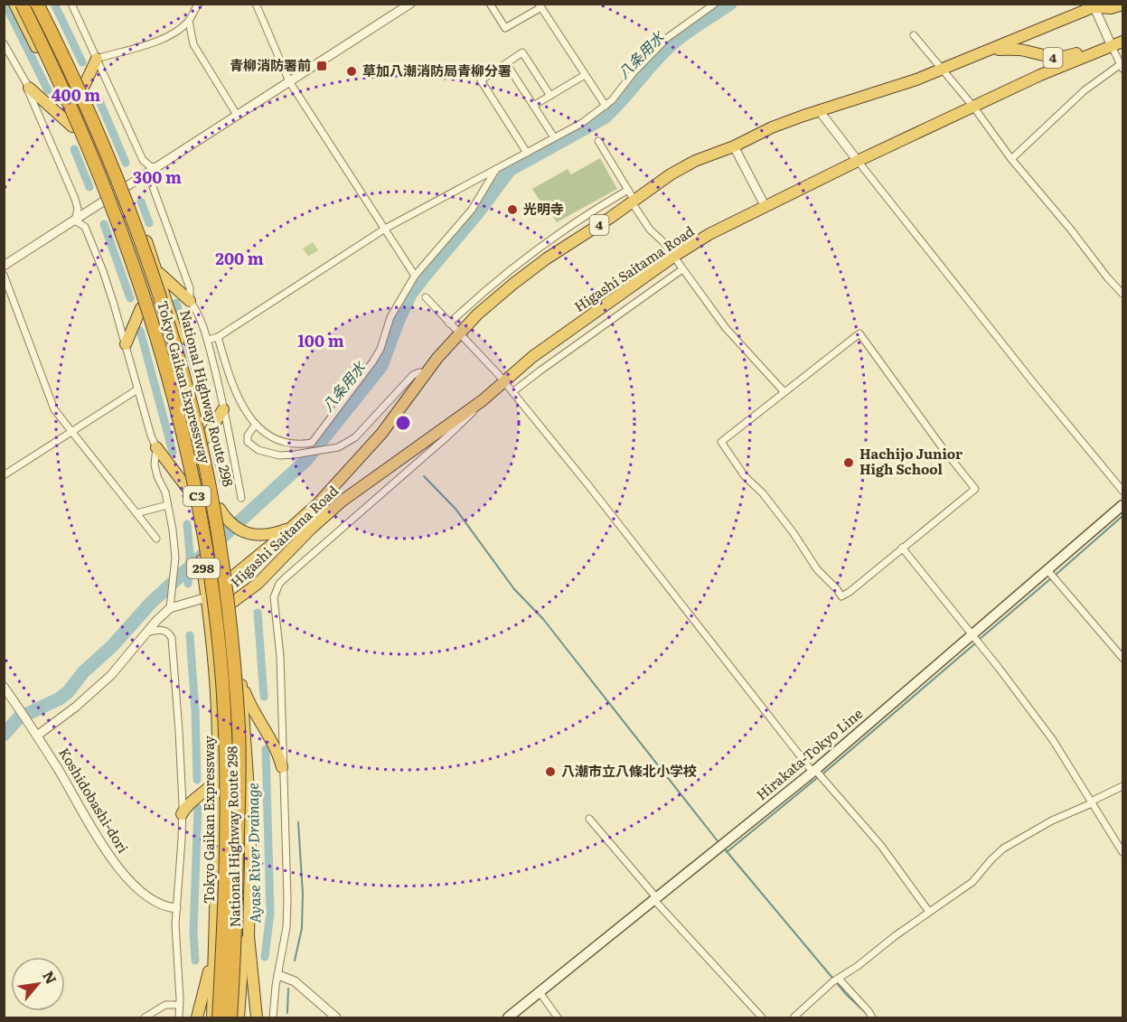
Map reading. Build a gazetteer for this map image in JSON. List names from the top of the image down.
{
  "streets": {
    "highway": [
      "4",
      "Higashi Saitama Road",
      "Tokyo Gaikan Expressway",
      "National Highway Route 298",
      "C3",
      "298"
    ],
    "main road": ["Hirakata-Tokyo Line"],
    "street": ["Koshidobashi-dori"]
  },
  "crossings": [
    ["4", "Higashi Saitama Road"],
    ["Higashi Saitama Road", "National Highway Route 298"],
    ["National Highway Route 298", "298"]
  ],
  "water": ["八条用水", "Ayase River Drainage"],
  "places": {
    "transit": ["青柳消防署前"],
    "other": [
      "草加八潮消防局青柳分署",
      "光明寺",
      "Hachijo Junior High School",
      "八潮市立八條北小学校"
    ]
  },
  "north": "top right",
  "rings": [
    "400 m",
    "300 m",
    "200 m",
    "100 m"
  ]
}
